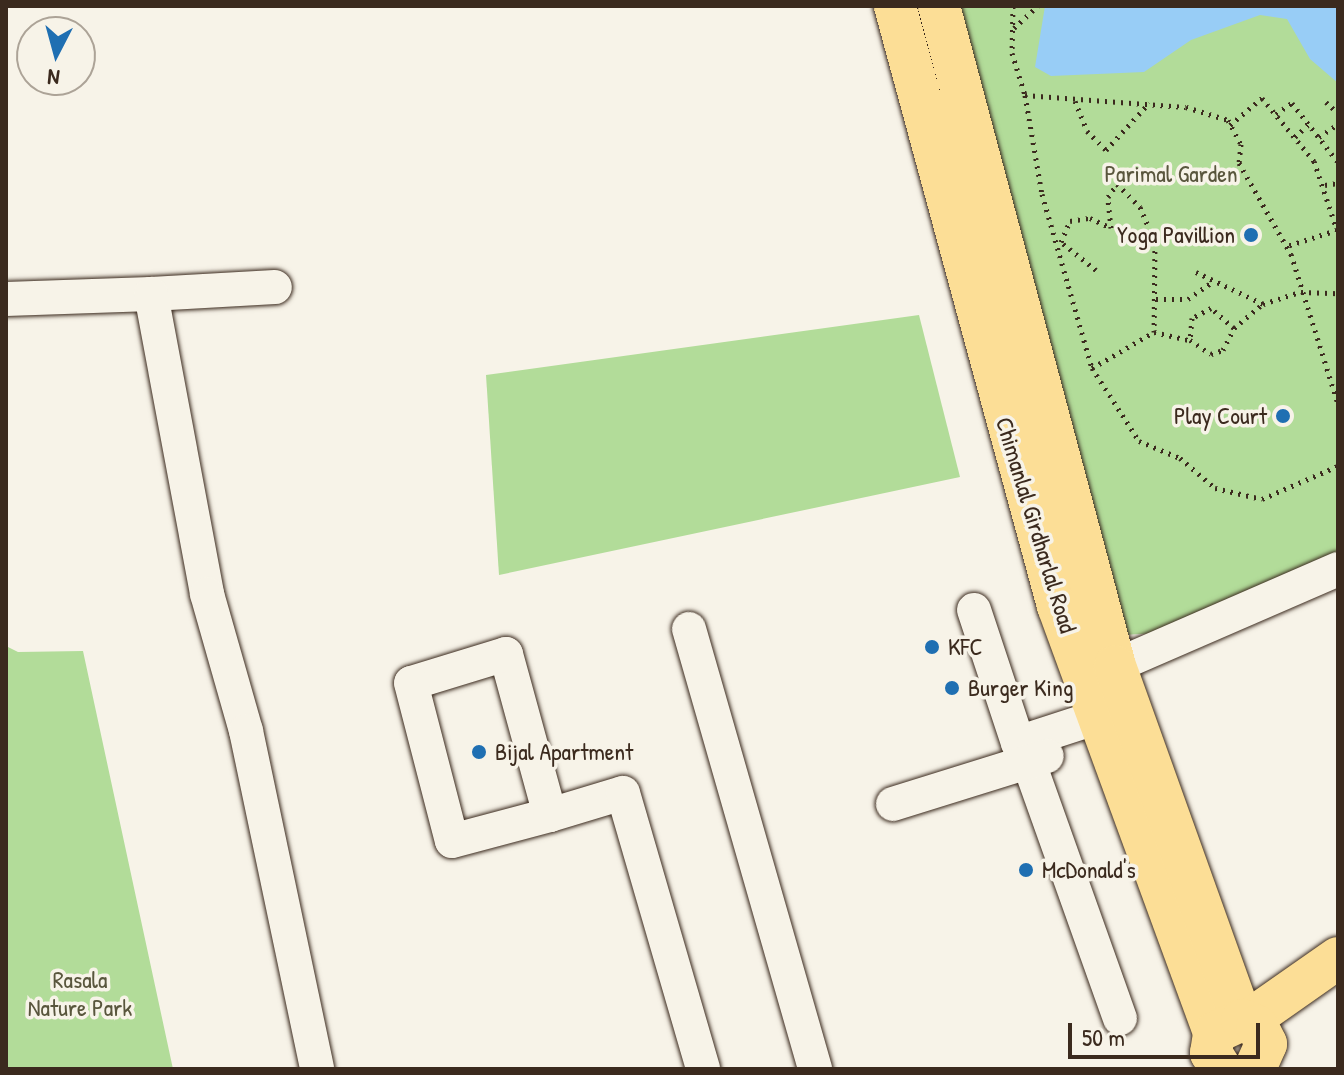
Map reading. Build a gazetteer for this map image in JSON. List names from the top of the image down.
{
  "streets": {
    "main road": ["Chimanlal Girdharlal Road"]
  },
  "parks": ["Parimal Garden", "Rasala Nature Park"],
  "places": [
    "Yoga Pavillion",
    "Play Court",
    "KFC",
    "Burger King",
    "Bijal Apartment",
    "McDonald's"
  ],
  "scale_bar": "50 m",
  "north": "bottom"
}
